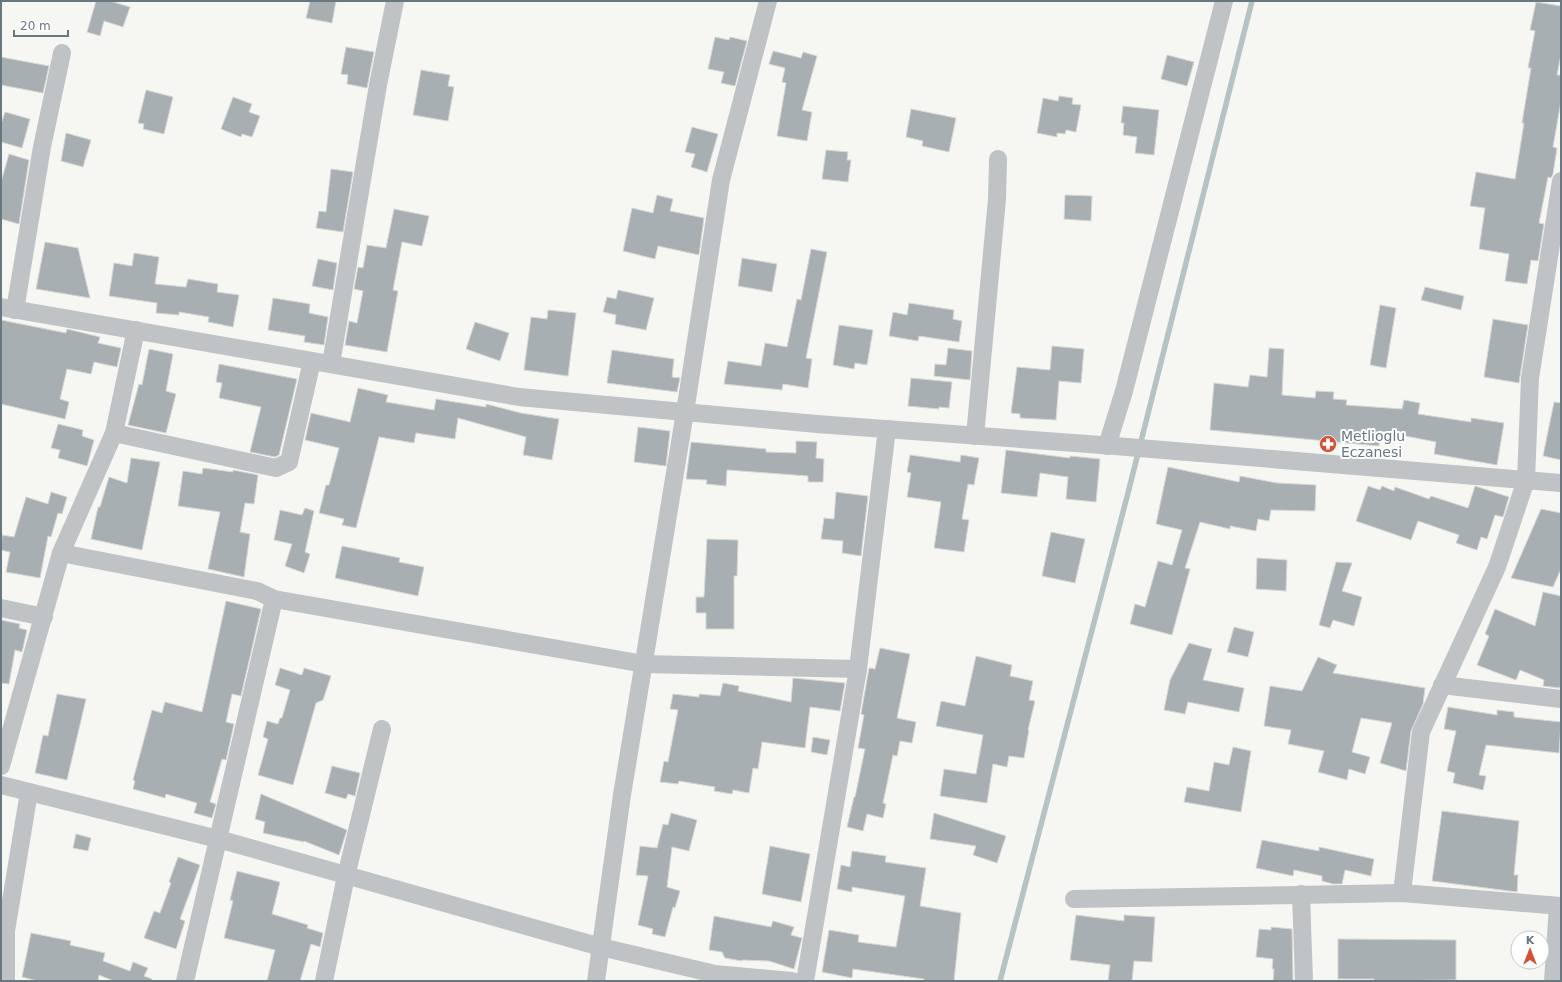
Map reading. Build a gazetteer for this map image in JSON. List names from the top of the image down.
{
  "places": {
    "pharmacy": ["Metlioglu Eczanesi"]
  },
  "scale_bar": "20 m",
  "north": "top"
}
